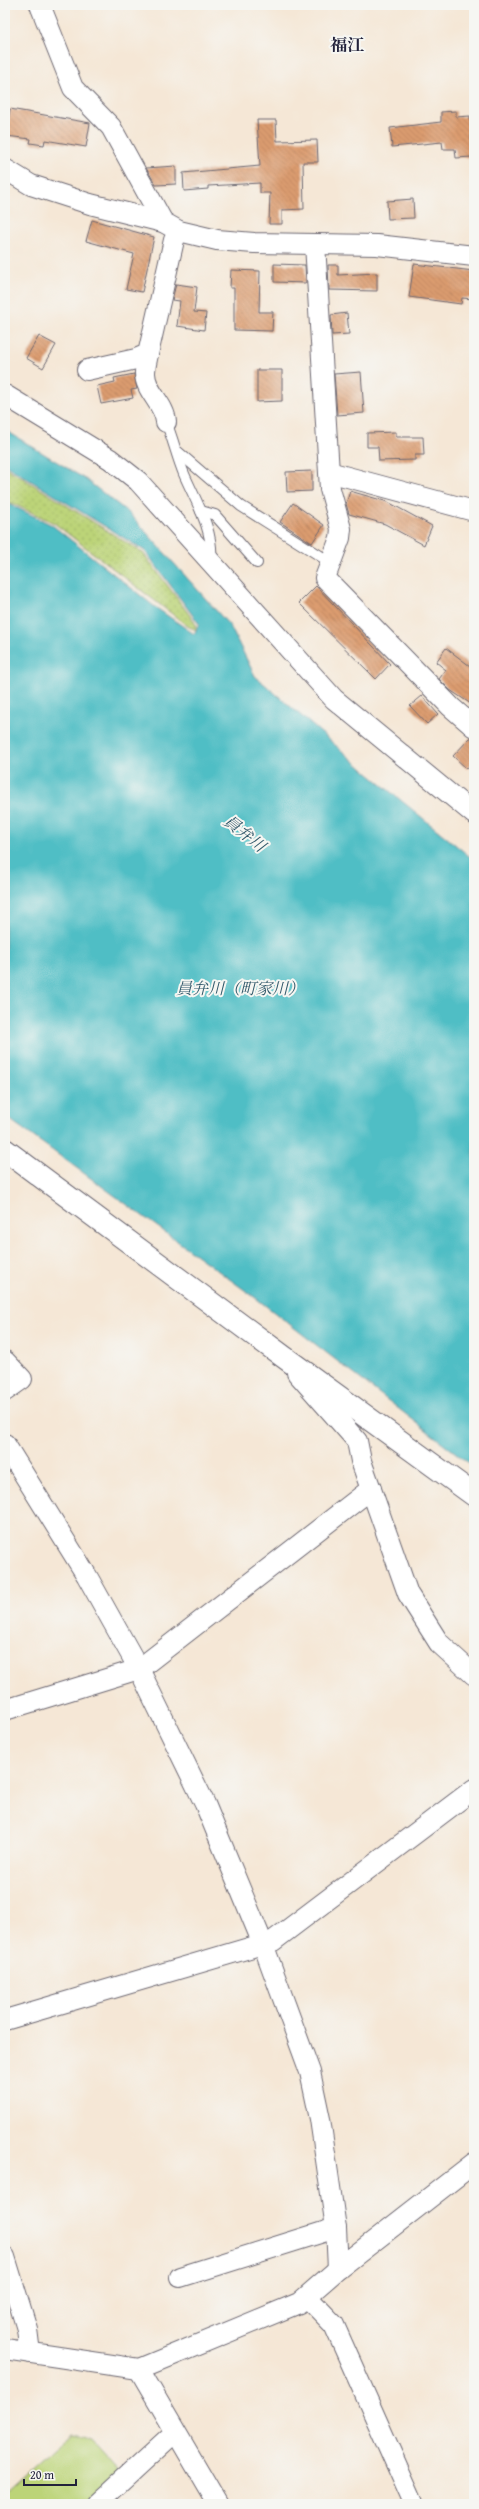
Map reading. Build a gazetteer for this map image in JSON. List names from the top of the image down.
{
  "districts": ["福江"],
  "water": ["員弁川", "員弁川（町家川）"],
  "scale_bar": "20 m"
}
